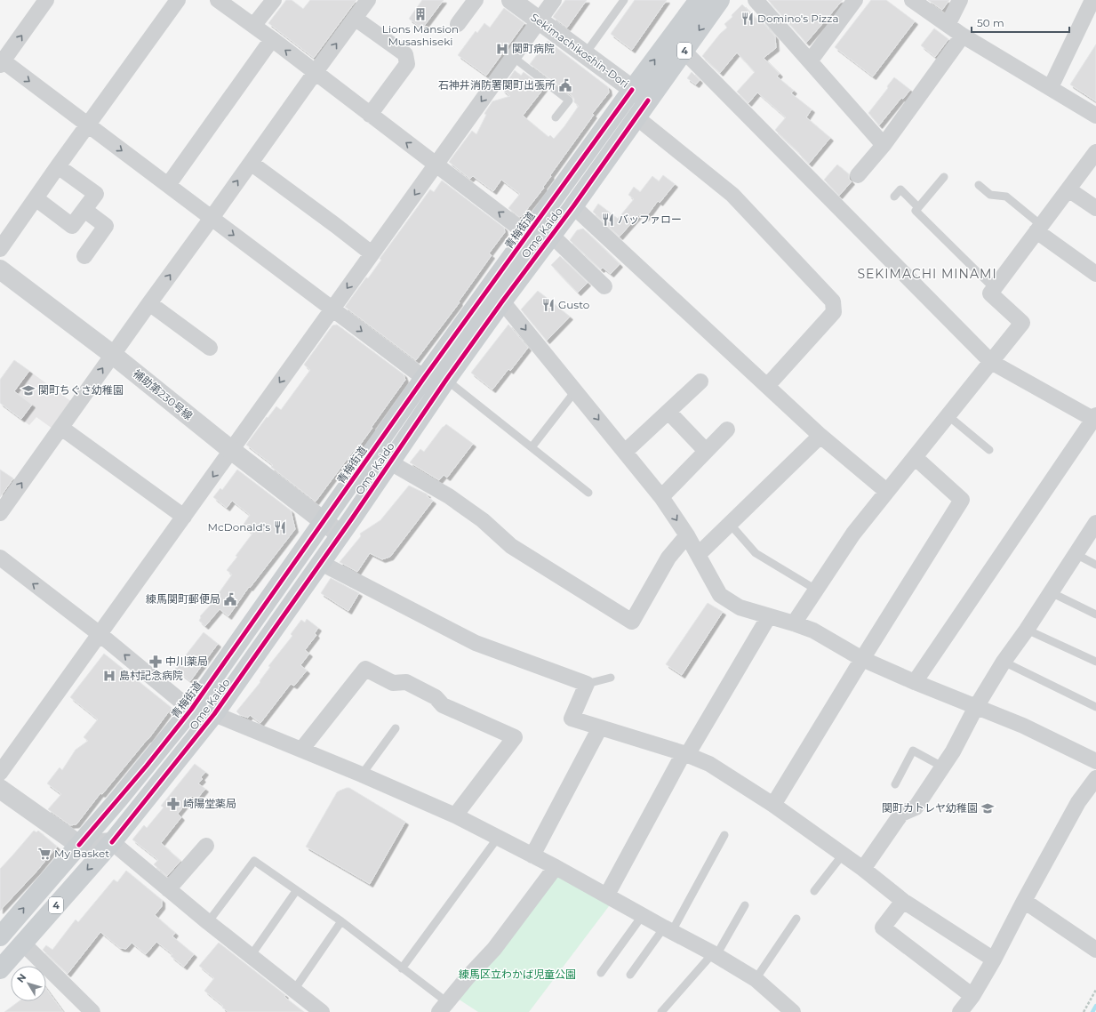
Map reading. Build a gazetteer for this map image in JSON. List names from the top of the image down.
{
  "streets": {
    "main road": ["4", "青梅街道", "Ome Kaido"],
    "street": ["Sekimachikoshin-Dori", "補助第230号線"]
  },
  "crossings": [
    ["Sekimachikoshin-Dori", "4"],
    ["Sekimachikoshin-Dori", "青梅街道"],
    ["Sekimachikoshin-Dori", "Ome Kaido"],
    ["4", "青梅街道"],
    ["青梅街道", "補助第230号線"],
    ["Ome Kaido", "補助第230号線"]
  ],
  "districts": ["SEKIMACHI MINAMI"],
  "parks": ["練馬区立わかば児童公園"],
  "places": {
    "building": ["Lions Mansion Musashiseki"],
    "restaurant": [
      "Domino's Pizza",
      "バッファロー",
      "Gusto",
      "McDonald's"
    ],
    "hospital": ["関町病院", "島村記念病院"],
    "public building": ["石神井消防署関町出張所", "練馬関町郵便局"],
    "school or university": ["関町ちぐさ幼稚園", "関町カトレヤ幼稚園"],
    "pharmacy": ["中川薬局", "崎陽堂薬局"],
    "supermarket": ["My Basket"]
  },
  "scale_bar": "50 m",
  "north": "top left"
}
